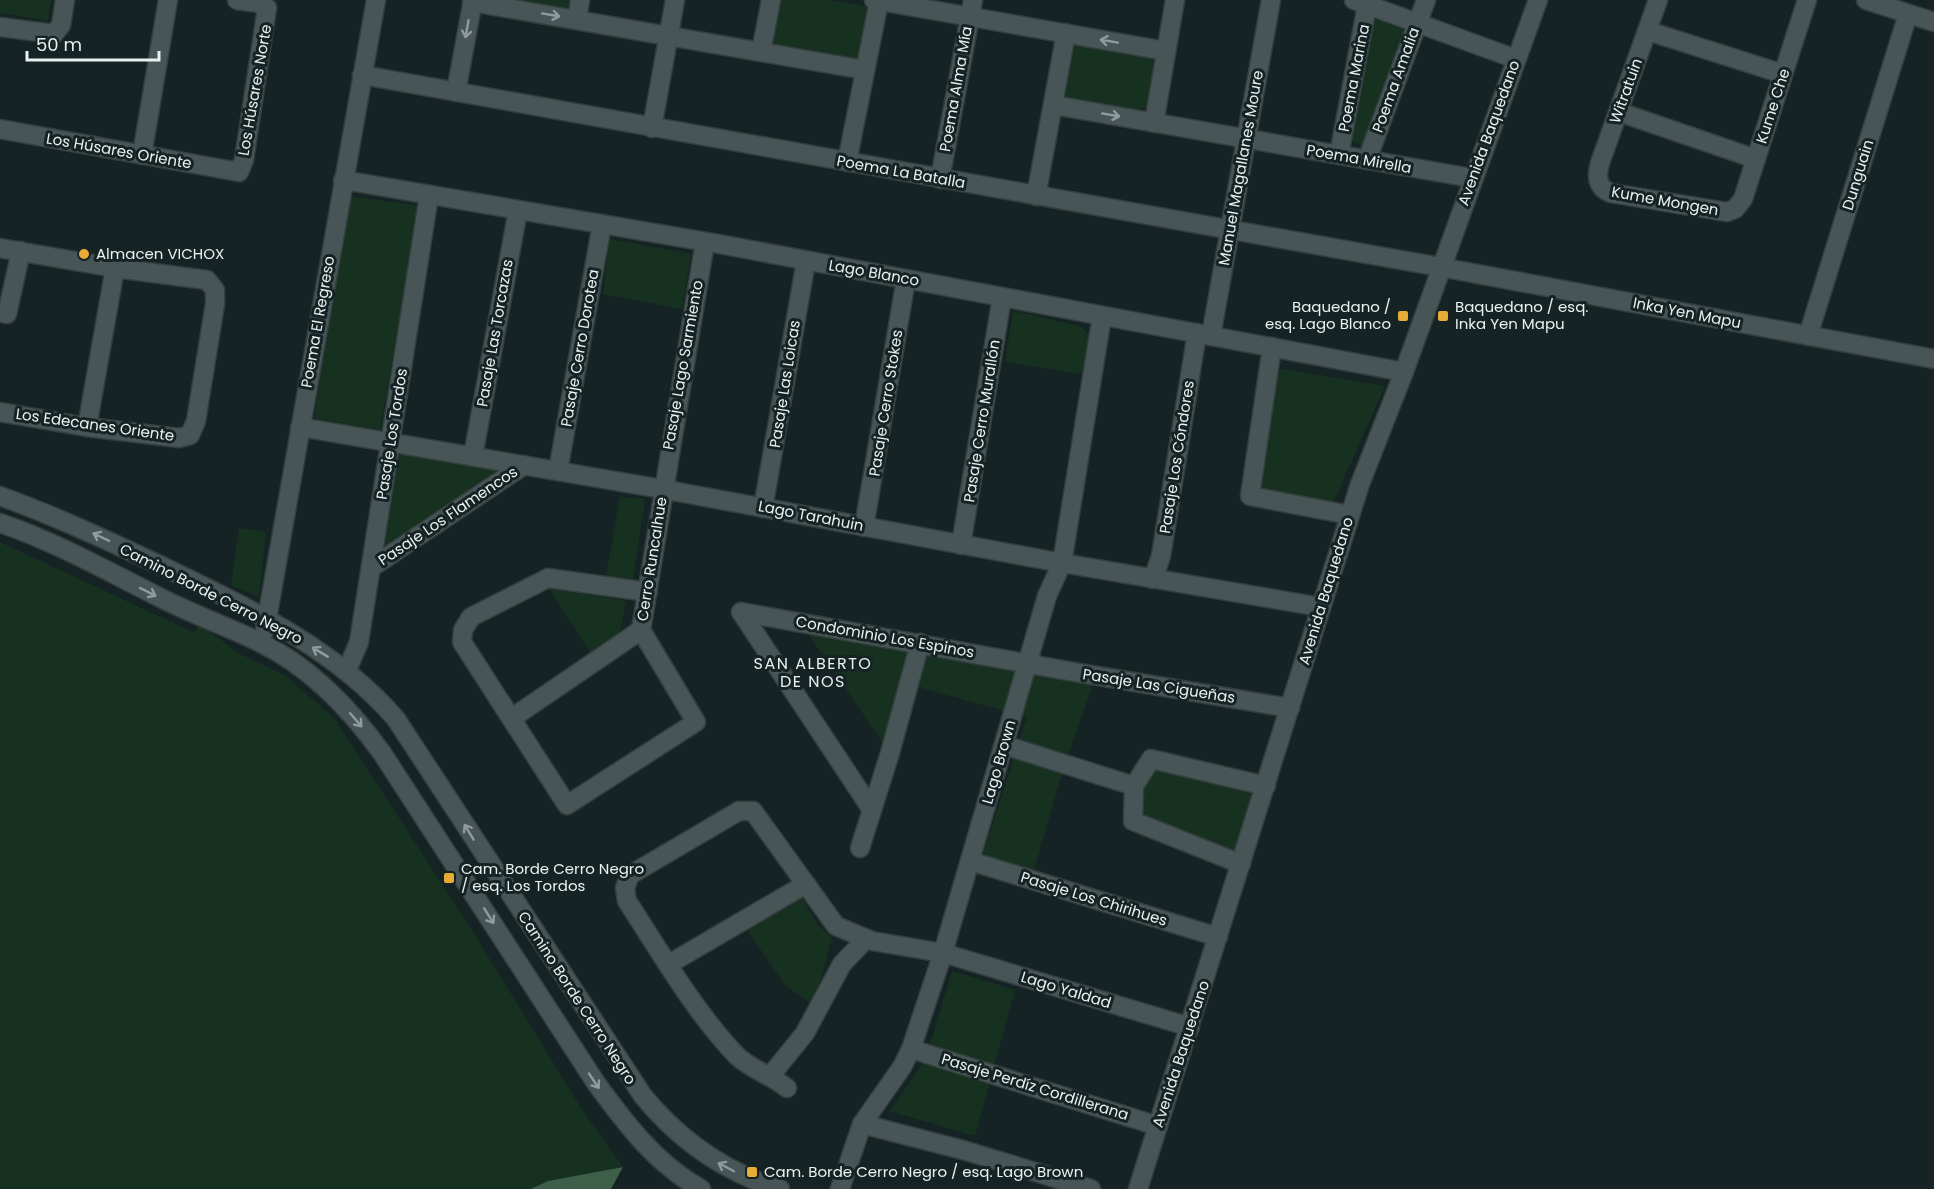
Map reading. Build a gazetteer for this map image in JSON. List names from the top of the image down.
{
  "streets": {
    "street": [
      "Poema Marina",
      "Poema Amalia",
      "Poema Alma Mía",
      "Los Húsares Norte",
      "Witratuin",
      "Kume Che",
      "Avenida Baquedano",
      "Los Húsares Oriente",
      "Poema Mirella",
      "Manuel Magallanes Moure",
      "Poema La Batalla",
      "Dunguain",
      "Kume Mongen",
      "Lago Blanco",
      "Inka Yen Mapu",
      "Poema El Regreso",
      "Pasaje Las Torcazas",
      "Pasaje Cerro Dorotea",
      "Pasaje Lago Sarmiento",
      "Pasaje Las Loicas",
      "Pasaje Cerro Stokes",
      "Pasaje Cerro Murallón",
      "Los Edecanes Oriente",
      "Pasaje Los Tordos",
      "Pasaje Los Cóndores",
      "Pasaje Los Flamencos",
      "Lago Tarahuin",
      "Cerro Runcalhue",
      "Camino Borde Cerro Negro",
      "Condominio Los Espinos",
      "Pasaje Las Cigueñas",
      "Lago Brown",
      "Pasaje Los Chirihues",
      "Lago Yaldad",
      "Pasaje Perdíz Cordillerana"
    ]
  },
  "crossings": [
    ["Poema Marina", "Poema Mirella"],
    ["Poema Amalia", "Poema Mirella"],
    ["Poema Alma Mía", "Poema La Batalla"],
    ["Los Húsares Norte", "Los Húsares Oriente"],
    ["Witratuin", "Kume Mongen"],
    ["Kume Che", "Kume Mongen"],
    ["Avenida Baquedano", "Poema Mirella"],
    ["Avenida Baquedano", "Poema La Batalla"],
    ["Avenida Baquedano", "Lago Blanco"],
    ["Avenida Baquedano", "Inka Yen Mapu"],
    ["Avenida Baquedano", "Lago Tarahuin"],
    ["Avenida Baquedano", "Pasaje Las Cigueñas"],
    ["Avenida Baquedano", "Pasaje Los Chirihues"],
    ["Avenida Baquedano", "Lago Yaldad"],
    ["Avenida Baquedano", "Pasaje Perdíz Cordillerana"],
    ["Poema Mirella", "Manuel Magallanes Moure"],
    ["Manuel Magallanes Moure", "Poema La Batalla"],
    ["Manuel Magallanes Moure", "Lago Blanco"],
    ["Manuel Magallanes Moure", "Pasaje Los Cóndores"],
    ["Poema La Batalla", "Inka Yen Mapu"],
    ["Poema La Batalla", "Poema El Regreso"],
    ["Dunguain", "Inka Yen Mapu"],
    ["Lago Blanco", "Poema El Regreso"],
    ["Lago Blanco", "Pasaje Las Torcazas"],
    ["Lago Blanco", "Pasaje Cerro Dorotea"],
    ["Lago Blanco", "Pasaje Lago Sarmiento"],
    ["Lago Blanco", "Pasaje Las Loicas"],
    ["Lago Blanco", "Pasaje Cerro Stokes"],
    ["Lago Blanco", "Pasaje Cerro Murallón"],
    ["Lago Blanco", "Pasaje Los Tordos"],
    ["Lago Blanco", "Pasaje Los Cóndores"],
    ["Lago Blanco", "Lago Brown"],
    ["Poema El Regreso", "Lago Tarahuin"],
    ["Poema El Regreso", "Camino Borde Cerro Negro"],
    ["Pasaje Las Torcazas", "Lago Tarahuin"],
    ["Pasaje Cerro Dorotea", "Lago Tarahuin"],
    ["Pasaje Lago Sarmiento", "Lago Tarahuin"],
    ["Pasaje Lago Sarmiento", "Cerro Runcalhue"],
    ["Pasaje Las Loicas", "Lago Tarahuin"],
    ["Pasaje Cerro Stokes", "Lago Tarahuin"],
    ["Pasaje Cerro Murallón", "Lago Tarahuin"],
    ["Pasaje Los Tordos", "Pasaje Los Flamencos"],
    ["Pasaje Los Tordos", "Lago Tarahuin"],
    ["Pasaje Los Tordos", "Camino Borde Cerro Negro"],
    ["Pasaje Los Cóndores", "Lago Tarahuin"],
    ["Pasaje Los Flamencos", "Lago Tarahuin"],
    ["Lago Tarahuin", "Cerro Runcalhue"],
    ["Lago Tarahuin", "Lago Brown"],
    ["Condominio Los Espinos", "Pasaje Las Cigueñas"],
    ["Condominio Los Espinos", "Lago Brown"],
    ["Pasaje Las Cigueñas", "Lago Brown"],
    ["Lago Brown", "Pasaje Los Chirihues"],
    ["Lago Brown", "Lago Yaldad"],
    ["Lago Brown", "Pasaje Perdíz Cordillerana"]
  ],
  "districts": ["SAN ALBERTO DE NOS"],
  "places": {
    "other": ["Almacen VICHOX"],
    "transit": [
      "Baquedano / esq. Lago Blanco",
      "Baquedano / esq. Inka Yen Mapu",
      "Cam. Borde Cerro Negro / esq. Los Tordos",
      "Cam. Borde Cerro Negro / esq. Lago Brown"
    ]
  },
  "scale_bar": "50 m"
}
